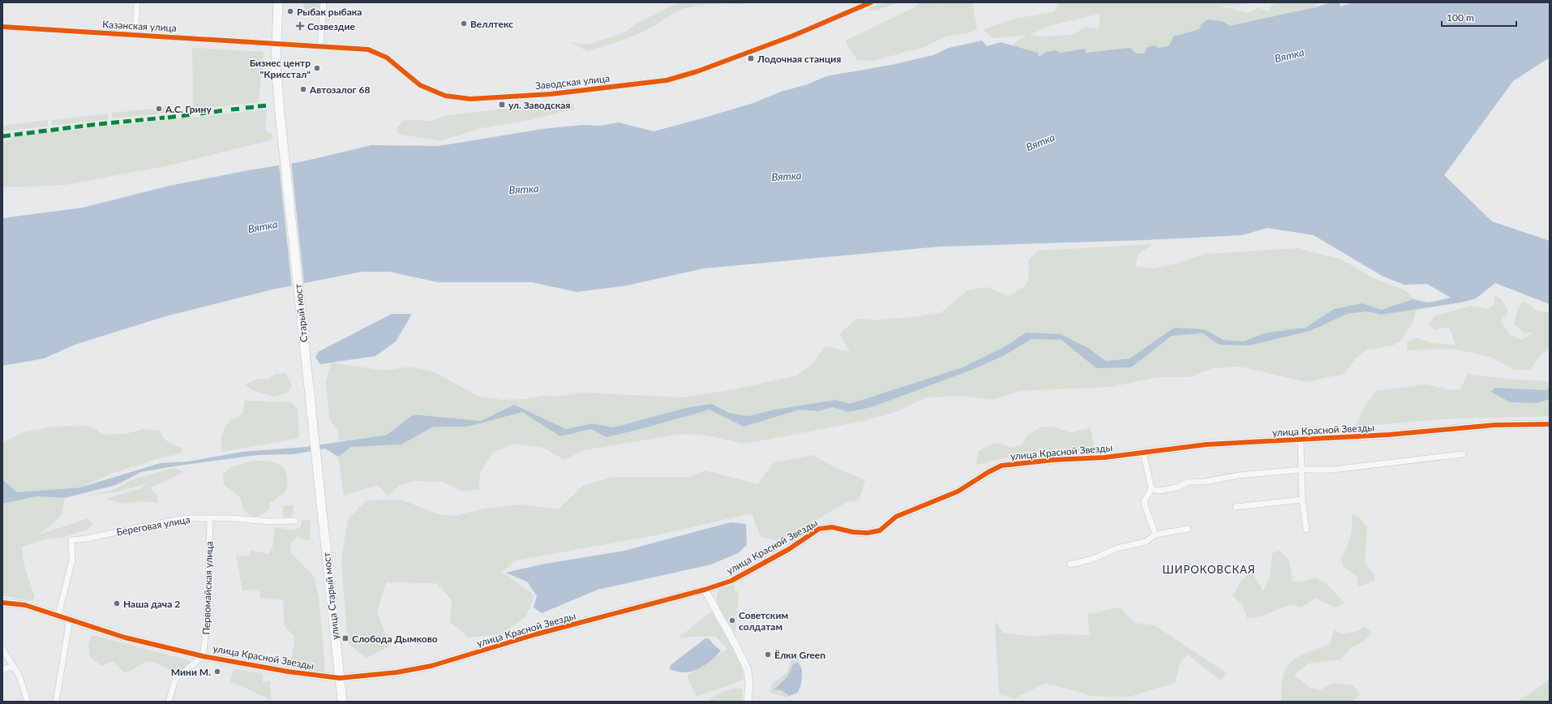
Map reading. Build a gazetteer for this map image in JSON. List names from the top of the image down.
{
  "streets": {
    "main road": ["Старый мост", "улица Старый мост"],
    "street": [
      "Казанская улица",
      "Заводская улица",
      "улица Красной Звезды",
      "Береговая улица",
      "Первомайская улица"
    ]
  },
  "crossings": [
    ["Казанская улица", "Заводская улица"],
    ["Казанская улица", "Старый мост"],
    ["Заводская улица", "Старый мост"],
    ["Старый мост", "улица Старый мост"],
    ["улица Красной Звезды", "Береговая улица"],
    ["улица Красной Звезды", "Первомайская улица"],
    ["улица Красной Звезды", "улица Старый мост"],
    ["Береговая улица", "Первомайская улица"]
  ],
  "districts": ["ШИРОКОВСКАЯ"],
  "water": ["Вятка"],
  "places": {
    "other": [
      "Рыбак рыбака",
      "Веллтекс",
      "Бизнес центр \"Крисстал\"",
      "Автозалог 68",
      "А.С. Грину",
      "Наша дача 2",
      "Советским солдатам",
      "Ёлки Green",
      "Мини М."
    ],
    "health": ["Созвездие"],
    "transit": ["Лодочная станция", "ул. Заводская", "Слобода Дымково"]
  },
  "scale_bar": "100 m"
}
